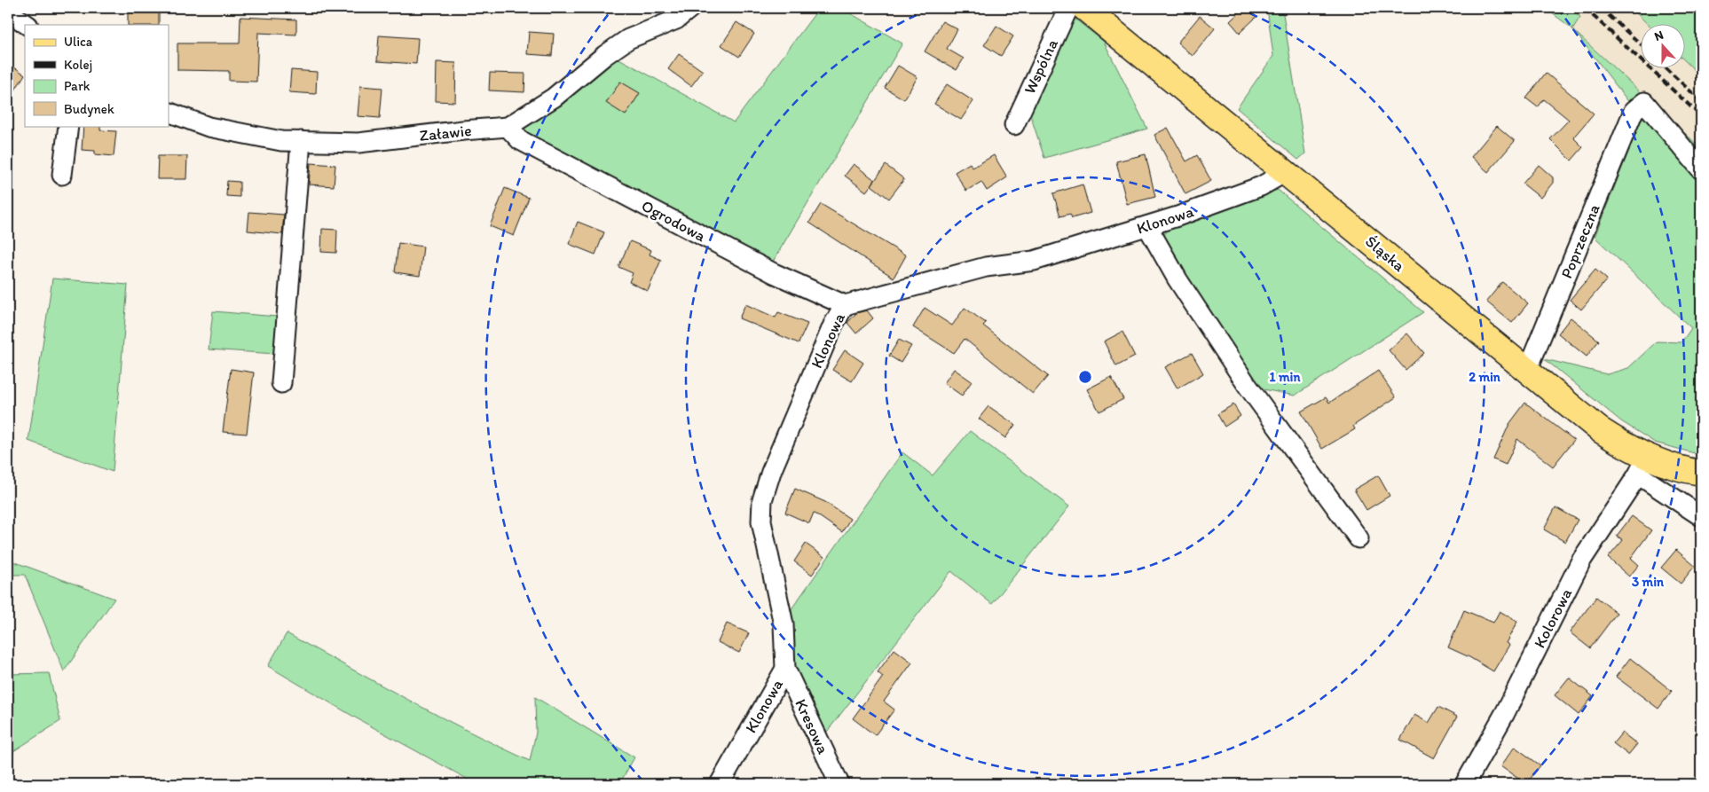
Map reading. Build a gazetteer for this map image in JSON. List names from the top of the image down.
{
  "streets": {
    "main road": ["Śląska"],
    "street": [
      "Wspólna",
      "Załawie",
      "Klonowa",
      "Ogrodowa",
      "Poprzeczna",
      "Kolorowa",
      "Kresowa"
    ]
  },
  "crossings": [
    ["Załawie", "Ogrodowa"],
    ["Klonowa", "Ogrodowa"],
    ["Klonowa", "Śląska"],
    ["Klonowa", "Kresowa"],
    ["Poprzeczna", "Śląska"],
    ["Śląska", "Kolorowa"]
  ],
  "legend": [
    "Ulica",
    "Kolej",
    "Park",
    "Budynek"
  ],
  "north": "top",
  "rings": ["1 min", "2 min", "3 min"]
}
